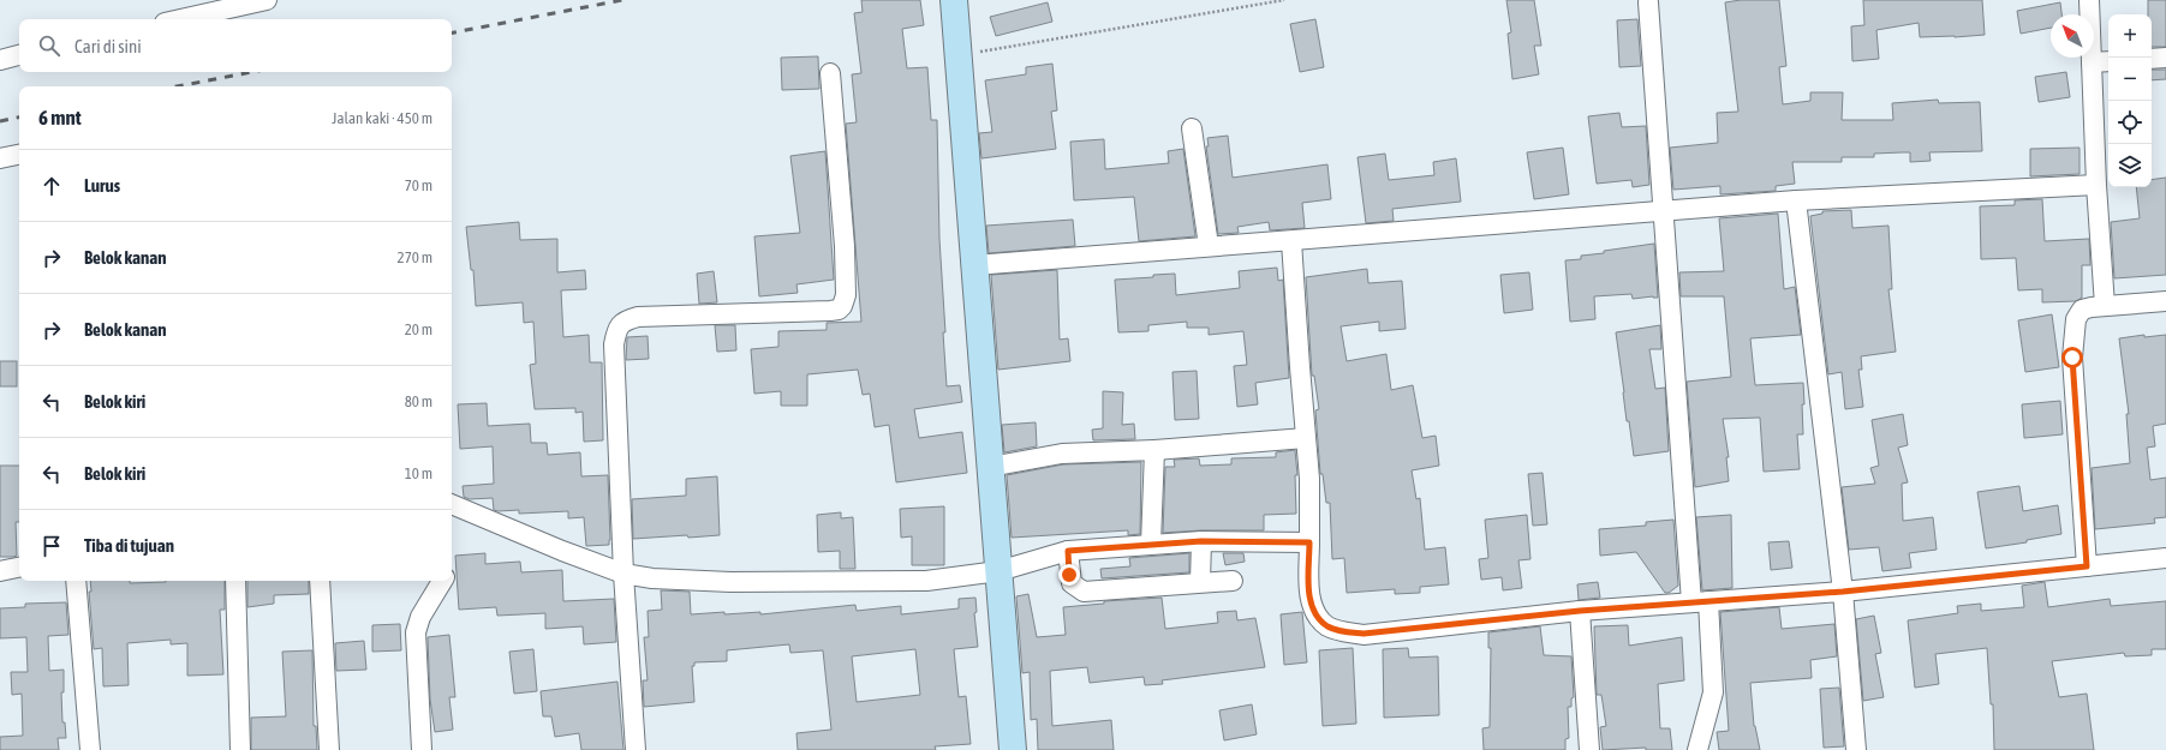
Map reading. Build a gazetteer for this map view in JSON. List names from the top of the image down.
{
  "north": "top left",
  "page": {
    "map_buttons": ["+", "−"],
    "search": "Cari di sini",
    "heading": ["6 mnt", "Jalan kaki · 450 m"],
    "list": [
      ["Lurus", "70 m"],
      ["Belok kanan", "270 m"],
      ["Belok kanan", "20 m"],
      ["Belok kiri", "80 m"],
      ["Belok kiri", "10 m"],
      "Tiba di tujuan"
    ]
  }
}
